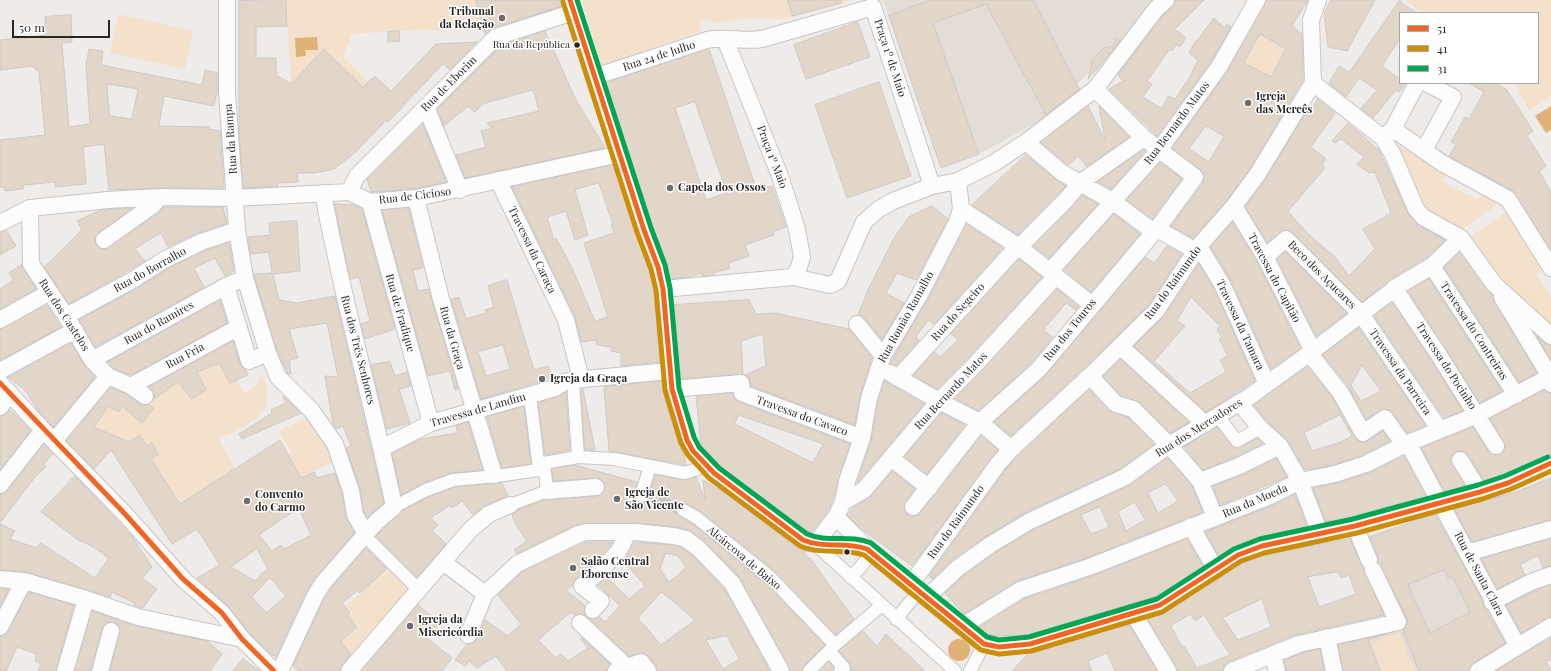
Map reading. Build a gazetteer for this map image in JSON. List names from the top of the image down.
{
  "streets": {
    "street": [
      "Rua 24 de Julho",
      "Praça 1º de Maio",
      "Rua de Eborim",
      "Rua Bernardo Matos",
      "Rua da Rampa",
      "Praça 1º Maio",
      "Rua de Cicioso",
      "Travessa da Caraça",
      "Rua do Borralho",
      "Beco dos Açucares",
      "Travessa do Capitão",
      "Rua do Raimundo",
      "Rua do Segeiro",
      "Rua de Fradique",
      "Rua dos Castelos",
      "Rua Romão Ramalho",
      "Rua do Ramires",
      "Travessa da Tamara",
      "Rua dos Touros",
      "Travessa do Contreiras",
      "Rua da Graça",
      "Rua dos Três Senhores",
      "Rua Fria",
      "Travessa do Pocinho",
      "Travessa da Parreira",
      "Travessa de Landim",
      "Travessa do Cavaco",
      "Rua dos Mercadores",
      "Rua da Moeda",
      "Alcárcova de Baixo",
      "Rua de Santa Clara"
    ]
  },
  "crossings": [
    ["Rua 24 de Julho", "Praça 1º de Maio"],
    ["Rua 24 de Julho", "Praça 1º Maio"],
    ["Praça 1º de Maio", "Praça 1º Maio"],
    ["Rua de Eborim", "Rua de Cicioso"],
    ["Rua Bernardo Matos", "Rua Romão Ramalho"],
    ["Rua Bernardo Matos", "Rua dos Touros"],
    ["Rua da Rampa", "Rua de Cicioso"],
    ["Rua da Rampa", "Rua do Borralho"],
    ["Rua da Rampa", "Rua do Ramires"],
    ["Rua de Cicioso", "Travessa da Caraça"],
    ["Rua de Cicioso", "Rua de Fradique"],
    ["Rua de Cicioso", "Rua dos Castelos"],
    ["Rua de Cicioso", "Rua da Graça"],
    ["Rua de Cicioso", "Rua dos Três Senhores"],
    ["Travessa da Caraça", "Travessa de Landim"],
    ["Rua do Borralho", "Rua dos Castelos"],
    ["Beco dos Açucares", "Travessa do Capitão"],
    ["Beco dos Açucares", "Travessa da Parreira"],
    ["Beco dos Açucares", "Rua dos Mercadores"],
    ["Travessa do Capitão", "Rua do Raimundo"],
    ["Travessa do Capitão", "Rua dos Mercadores"],
    ["Travessa do Capitão", "Rua da Moeda"],
    ["Travessa do Capitão", "Rua de Santa Clara"],
    ["Rua do Raimundo", "Travessa da Tamara"],
    ["Rua do Raimundo", "Rua dos Mercadores"],
    ["Rua de Fradique", "Travessa de Landim"],
    ["Rua dos Castelos", "Rua do Ramires"],
    ["Rua dos Castelos", "Rua Fria"],
    ["Rua Romão Ramalho", "Travessa do Cavaco"],
    ["Travessa da Tamara", "Rua dos Mercadores"],
    ["Travessa do Contreiras", "Rua dos Mercadores"],
    ["Travessa do Contreiras", "Rua da Moeda"],
    ["Rua da Graça", "Travessa de Landim"],
    ["Rua dos Três Senhores", "Travessa de Landim"],
    ["Travessa do Pocinho", "Rua dos Mercadores"],
    ["Travessa do Pocinho", "Rua da Moeda"],
    ["Travessa da Parreira", "Rua dos Mercadores"],
    ["Travessa da Parreira", "Rua da Moeda"],
    ["Rua da Moeda", "Rua de Santa Clara"]
  ],
  "places": [
    "Tribunal da Relação",
    "Rua da República",
    "Igreja das Mercês",
    "Capela dos Ossos",
    "Igreja da Graça",
    "Igreja de São Vicente",
    "Convento do Carmo",
    "Salão Central Eborense",
    "Igreja da Misericórdia"
  ],
  "lines": ["transit line 51", "transit line 31", "transit line 41"],
  "legend": ["51", "41", "31"],
  "scale_bar": "50 m"
}
